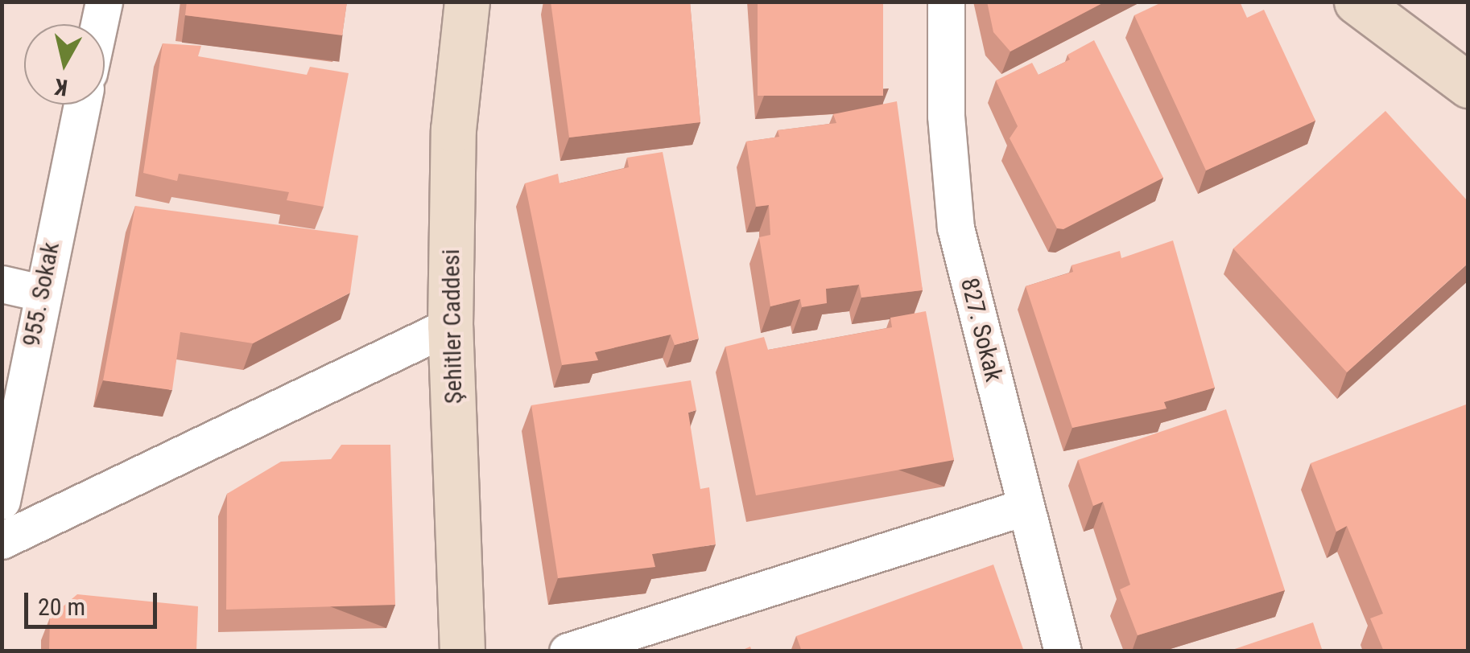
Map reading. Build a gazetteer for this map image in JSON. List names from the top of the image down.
{
  "streets": {
    "street": ["955. Sokak", "Şehitler Caddesi", "827. Sokak"]
  },
  "scale_bar": "20 m",
  "north": "bottom"
}
